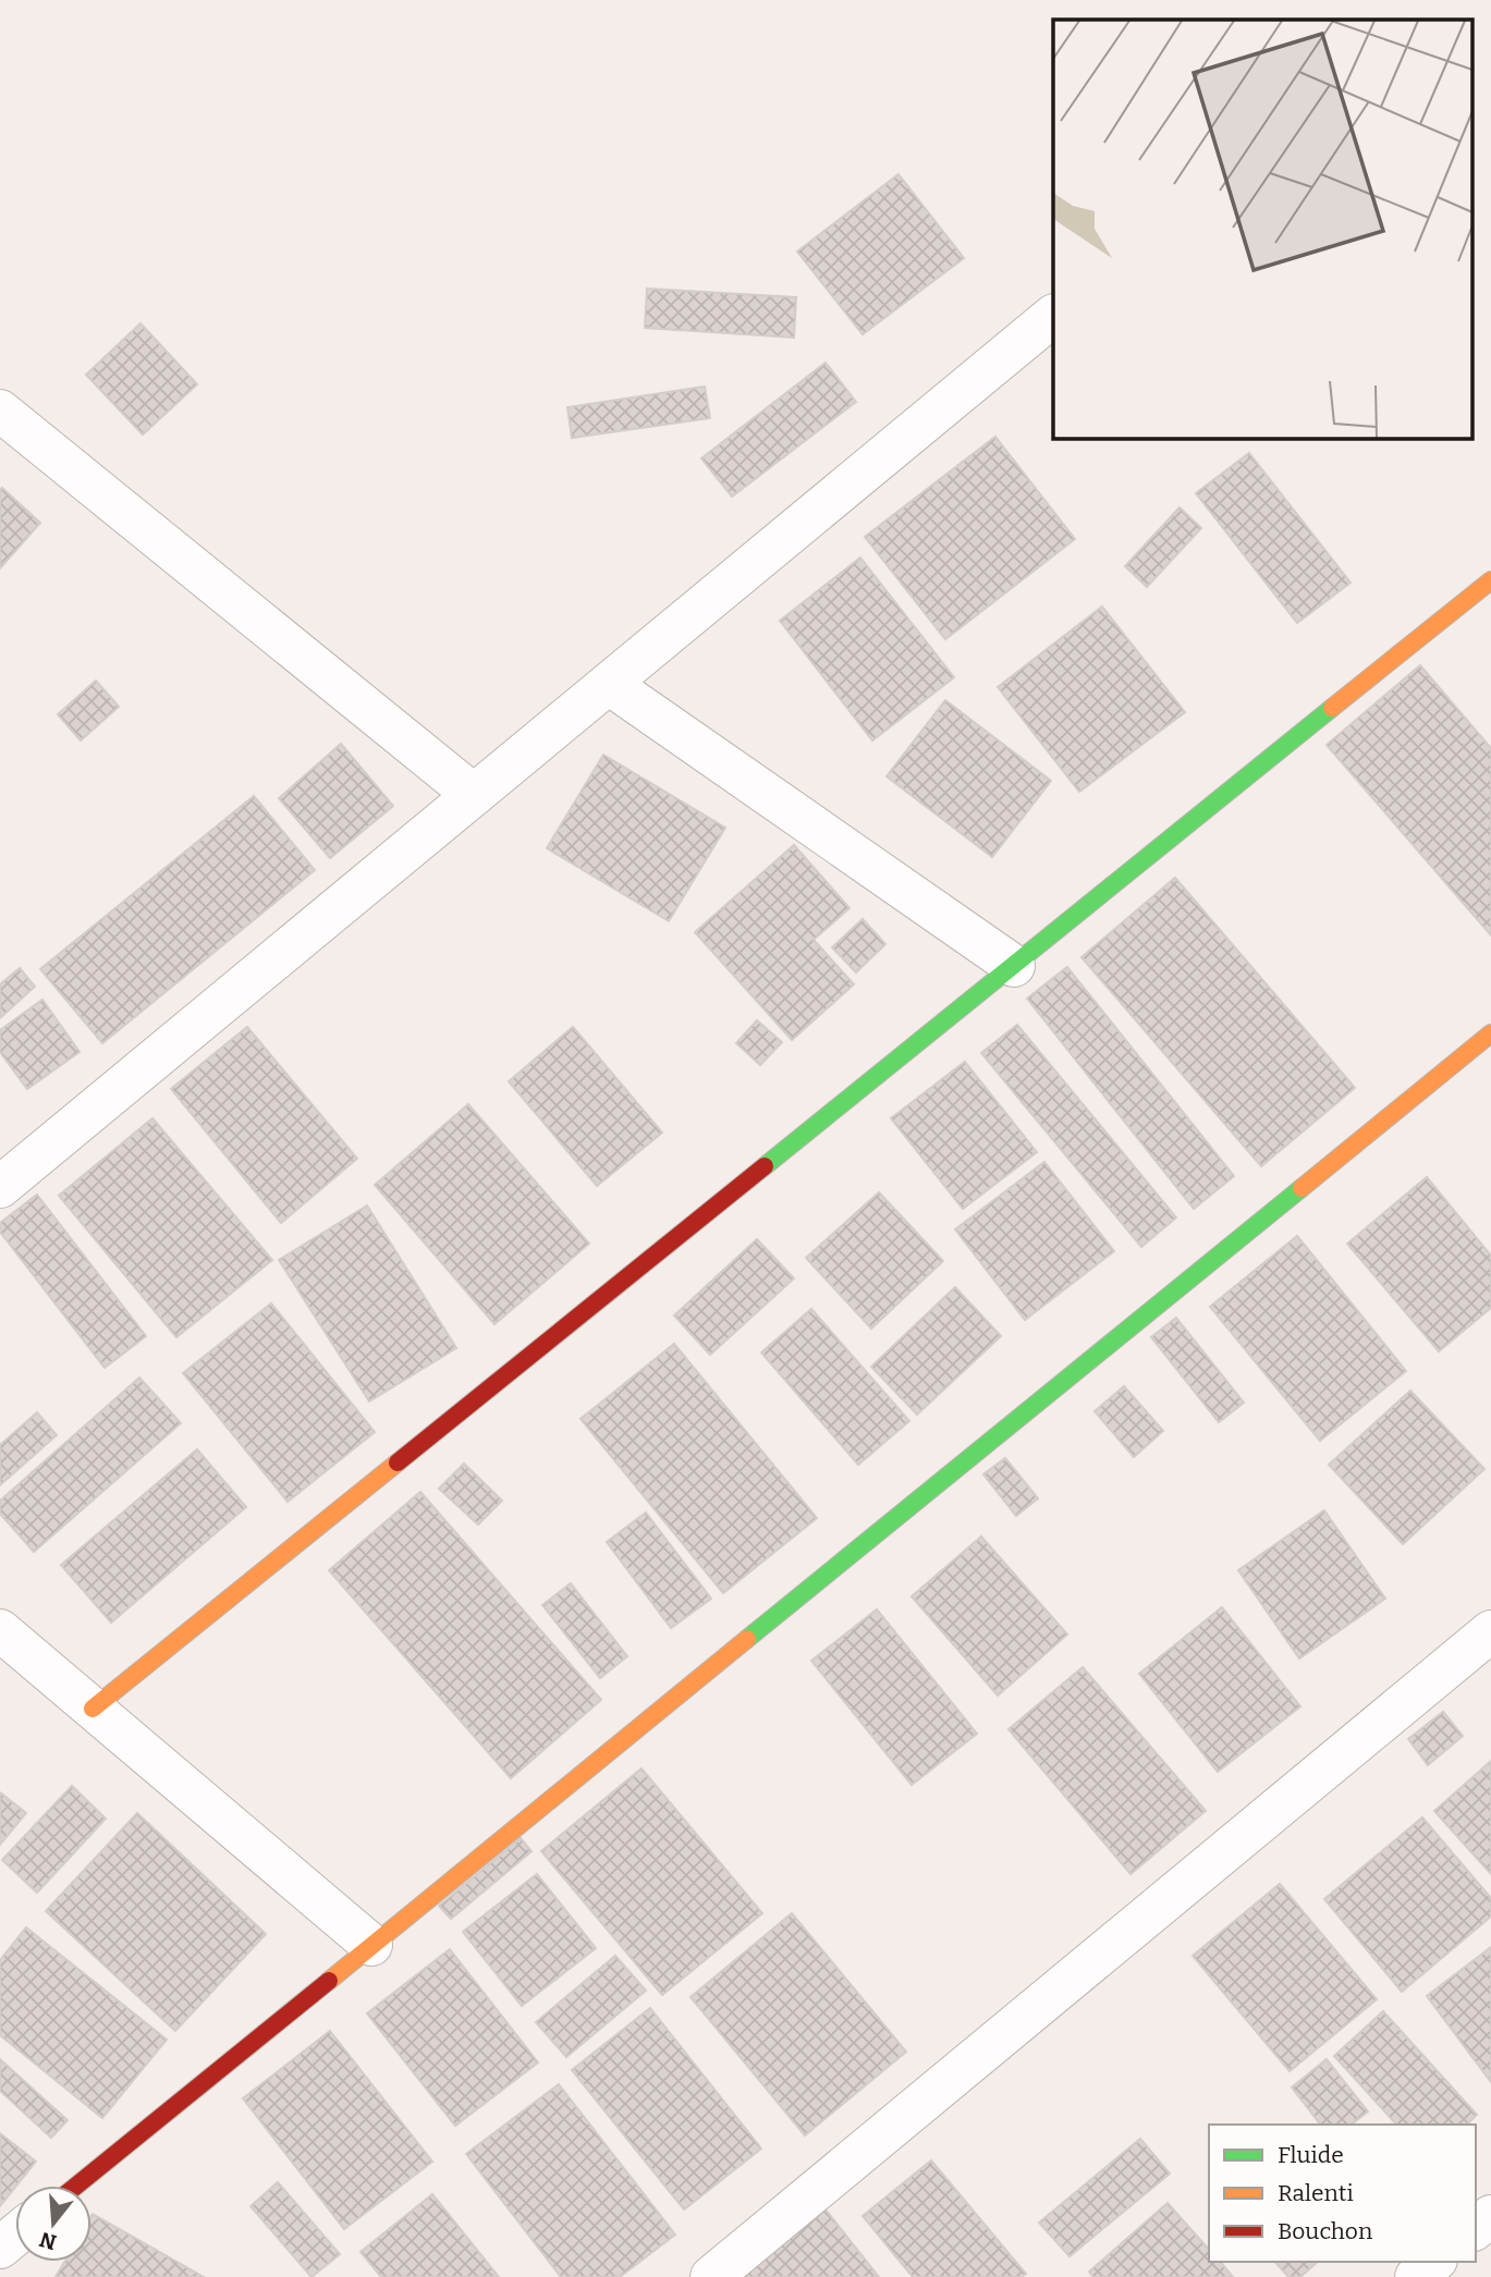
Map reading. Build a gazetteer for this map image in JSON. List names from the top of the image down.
{
  "legend": ["Fluide", "Ralenti", "Bouchon"],
  "north": "bottom"
}
